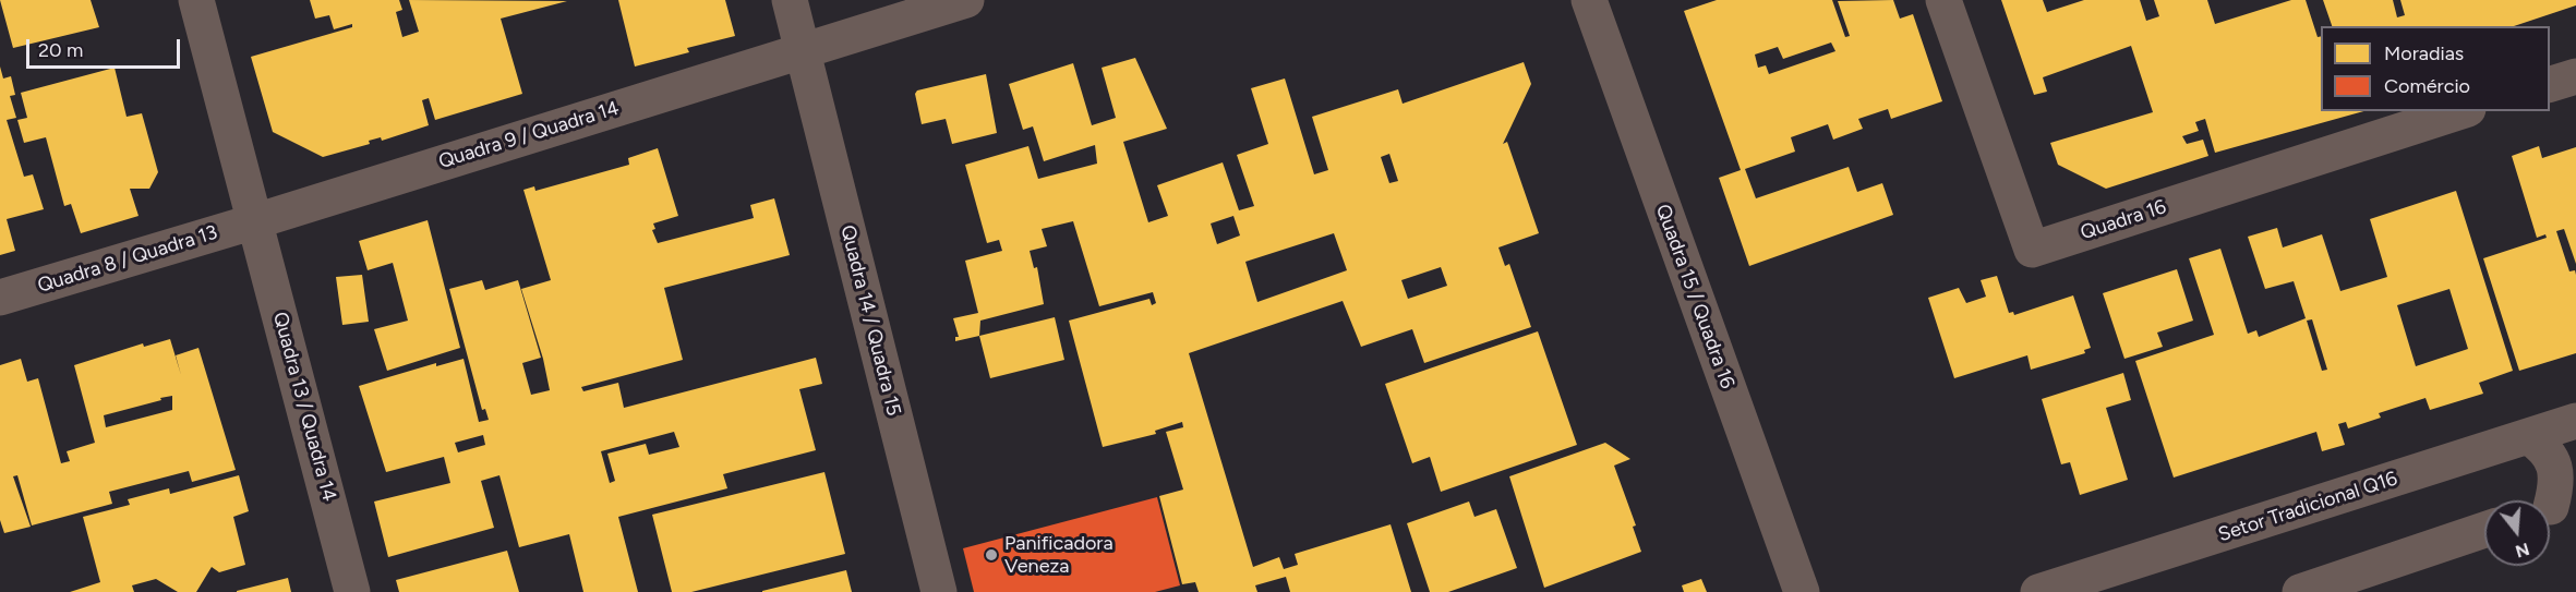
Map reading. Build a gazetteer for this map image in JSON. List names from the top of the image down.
{
  "streets": {
    "street": [
      "Quadra 9 / Quadra 14",
      "Quadra 16",
      "Quadra 8 / Quadra 13",
      "Quadra 15 / Quadra 16",
      "Quadra 14 / Quadra 15",
      "Quadra 13 / Quadra 14",
      "Setor Tradicional Q16"
    ]
  },
  "crossings": [
    ["Quadra 9 / Quadra 14", "Quadra 8 / Quadra 13"],
    ["Quadra 9 / Quadra 14", "Quadra 14 / Quadra 15"],
    ["Quadra 9 / Quadra 14", "Quadra 13 / Quadra 14"],
    ["Quadra 8 / Quadra 13", "Quadra 13 / Quadra 14"]
  ],
  "places": ["Panificadora Veneza"],
  "legend": ["Moradias", "Comércio"],
  "scale_bar": "20 m",
  "north": "bottom"
}
